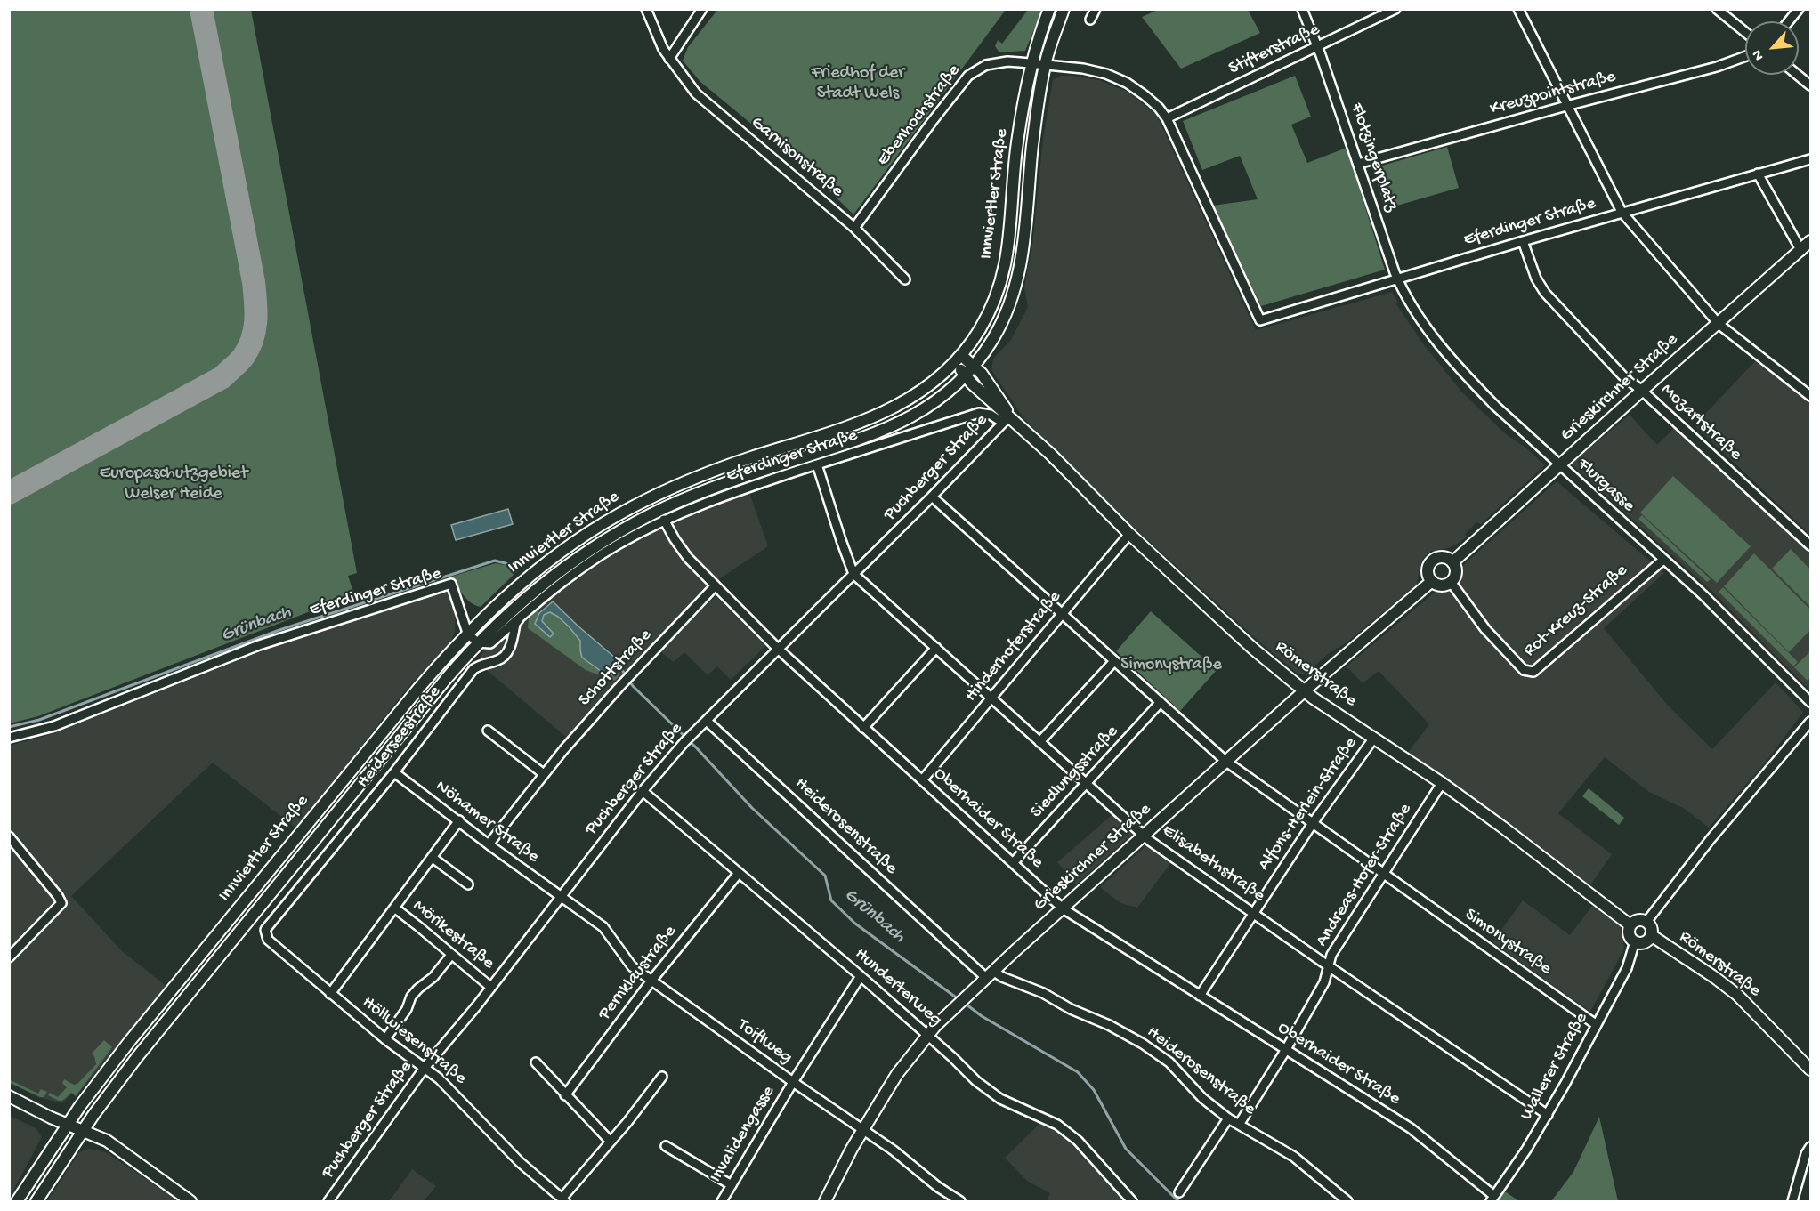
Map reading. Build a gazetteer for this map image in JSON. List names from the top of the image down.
{
  "streets": {
    "main road": ["Innviertler Straße", "Grieskirchner Straße", "Römerstraße"],
    "street": [
      "Stifterstraße",
      "Kreuzpointstraße",
      "Ebenhochstraße",
      "Garnisonstraße",
      "Flotzingerplatz",
      "Eferdinger Straße",
      "Mozartstraße",
      "Puchberger Straße",
      "Flurgasse",
      "Rot-Kreuz-Straße",
      "Hinderhoferstraße",
      "Schottstraße",
      "Heiderseestraße",
      "Siedlungsstraße",
      "Alfons-Herlein-Straße",
      "Oberhaider Straße",
      "Nöhamer Straße",
      "Heiderosenstraße",
      "Elisabethstraße",
      "Andreas-Hofer-Straße",
      "Mörikestraße",
      "Simonystraße",
      "Pernklaustraße",
      "Hunderterweg",
      "Höllwiesenstraße",
      "Toiflweg",
      "Wallerer Straße",
      "Invalidengasse"
    ]
  },
  "crossings": [
    ["Stifterstraße", "Ebenhochstraße"],
    ["Stifterstraße", "Flotzingerplatz"],
    ["Stifterstraße", "Eferdinger Straße"],
    ["Kreuzpointstraße", "Flotzingerplatz"],
    ["Ebenhochstraße", "Garnisonstraße"],
    ["Ebenhochstraße", "Innviertler Straße"],
    ["Ebenhochstraße", "Eferdinger Straße"],
    ["Flotzingerplatz", "Eferdinger Straße"],
    ["Flotzingerplatz", "Flurgasse"],
    ["Innviertler Straße", "Eferdinger Straße"],
    ["Innviertler Straße", "Römerstraße"],
    ["Eferdinger Straße", "Mozartstraße"],
    ["Eferdinger Straße", "Puchberger Straße"],
    ["Eferdinger Straße", "Flurgasse"],
    ["Eferdinger Straße", "Römerstraße"],
    ["Eferdinger Straße", "Heiderseestraße"],
    ["Eferdinger Straße", "Oberhaider Straße"],
    ["Eferdinger Straße", "Elisabethstraße"],
    ["Grieskirchner Straße", "Mozartstraße"],
    ["Grieskirchner Straße", "Flurgasse"],
    ["Grieskirchner Straße", "Rot-Kreuz-Straße"],
    ["Grieskirchner Straße", "Römerstraße"],
    ["Grieskirchner Straße", "Oberhaider Straße"],
    ["Grieskirchner Straße", "Heiderosenstraße"],
    ["Grieskirchner Straße", "Elisabethstraße"],
    ["Grieskirchner Straße", "Simonystraße"],
    ["Grieskirchner Straße", "Hunderterweg"],
    ["Grieskirchner Straße", "Toiflweg"],
    ["Puchberger Straße", "Römerstraße"],
    ["Puchberger Straße", "Oberhaider Straße"],
    ["Puchberger Straße", "Nöhamer Straße"],
    ["Puchberger Straße", "Heiderosenstraße"],
    ["Puchberger Straße", "Elisabethstraße"],
    ["Puchberger Straße", "Mörikestraße"],
    ["Puchberger Straße", "Simonystraße"],
    ["Puchberger Straße", "Hunderterweg"],
    ["Puchberger Straße", "Höllwiesenstraße"],
    ["Puchberger Straße", "Toiflweg"],
    ["Flurgasse", "Rot-Kreuz-Straße"],
    ["Hinderhoferstraße", "Römerstraße"],
    ["Hinderhoferstraße", "Oberhaider Straße"],
    ["Hinderhoferstraße", "Elisabethstraße"],
    ["Hinderhoferstraße", "Simonystraße"],
    ["Schottstraße", "Oberhaider Straße"],
    ["Schottstraße", "Nöhamer Straße"],
    ["Römerstraße", "Alfons-Herlein-Straße"],
    ["Römerstraße", "Andreas-Hofer-Straße"],
    ["Römerstraße", "Wallerer Straße"],
    ["Heiderseestraße", "Nöhamer Straße"],
    ["Heiderseestraße", "Höllwiesenstraße"],
    ["Siedlungsstraße", "Oberhaider Straße"],
    ["Siedlungsstraße", "Elisabethstraße"],
    ["Siedlungsstraße", "Simonystraße"],
    ["Alfons-Herlein-Straße", "Oberhaider Straße"],
    ["Alfons-Herlein-Straße", "Elisabethstraße"],
    ["Alfons-Herlein-Straße", "Simonystraße"],
    ["Oberhaider Straße", "Andreas-Hofer-Straße"],
    ["Oberhaider Straße", "Wallerer Straße"],
    ["Nöhamer Straße", "Toiflweg"],
    ["Heiderosenstraße", "Andreas-Hofer-Straße"],
    ["Elisabethstraße", "Andreas-Hofer-Straße"],
    ["Elisabethstraße", "Wallerer Straße"],
    ["Andreas-Hofer-Straße", "Simonystraße"],
    ["Simonystraße", "Wallerer Straße"],
    ["Pernklaustraße", "Hunderterweg"],
    ["Pernklaustraße", "Toiflweg"],
    ["Hunderterweg", "Invalidengasse"],
    ["Toiflweg", "Invalidengasse"]
  ],
  "water": ["Grünbach"],
  "parks": ["Friedhof der Stadt Wels", "Europaschutzgebiet Welser Heide", "Simonystraße"],
  "north": "bottom left"
}
